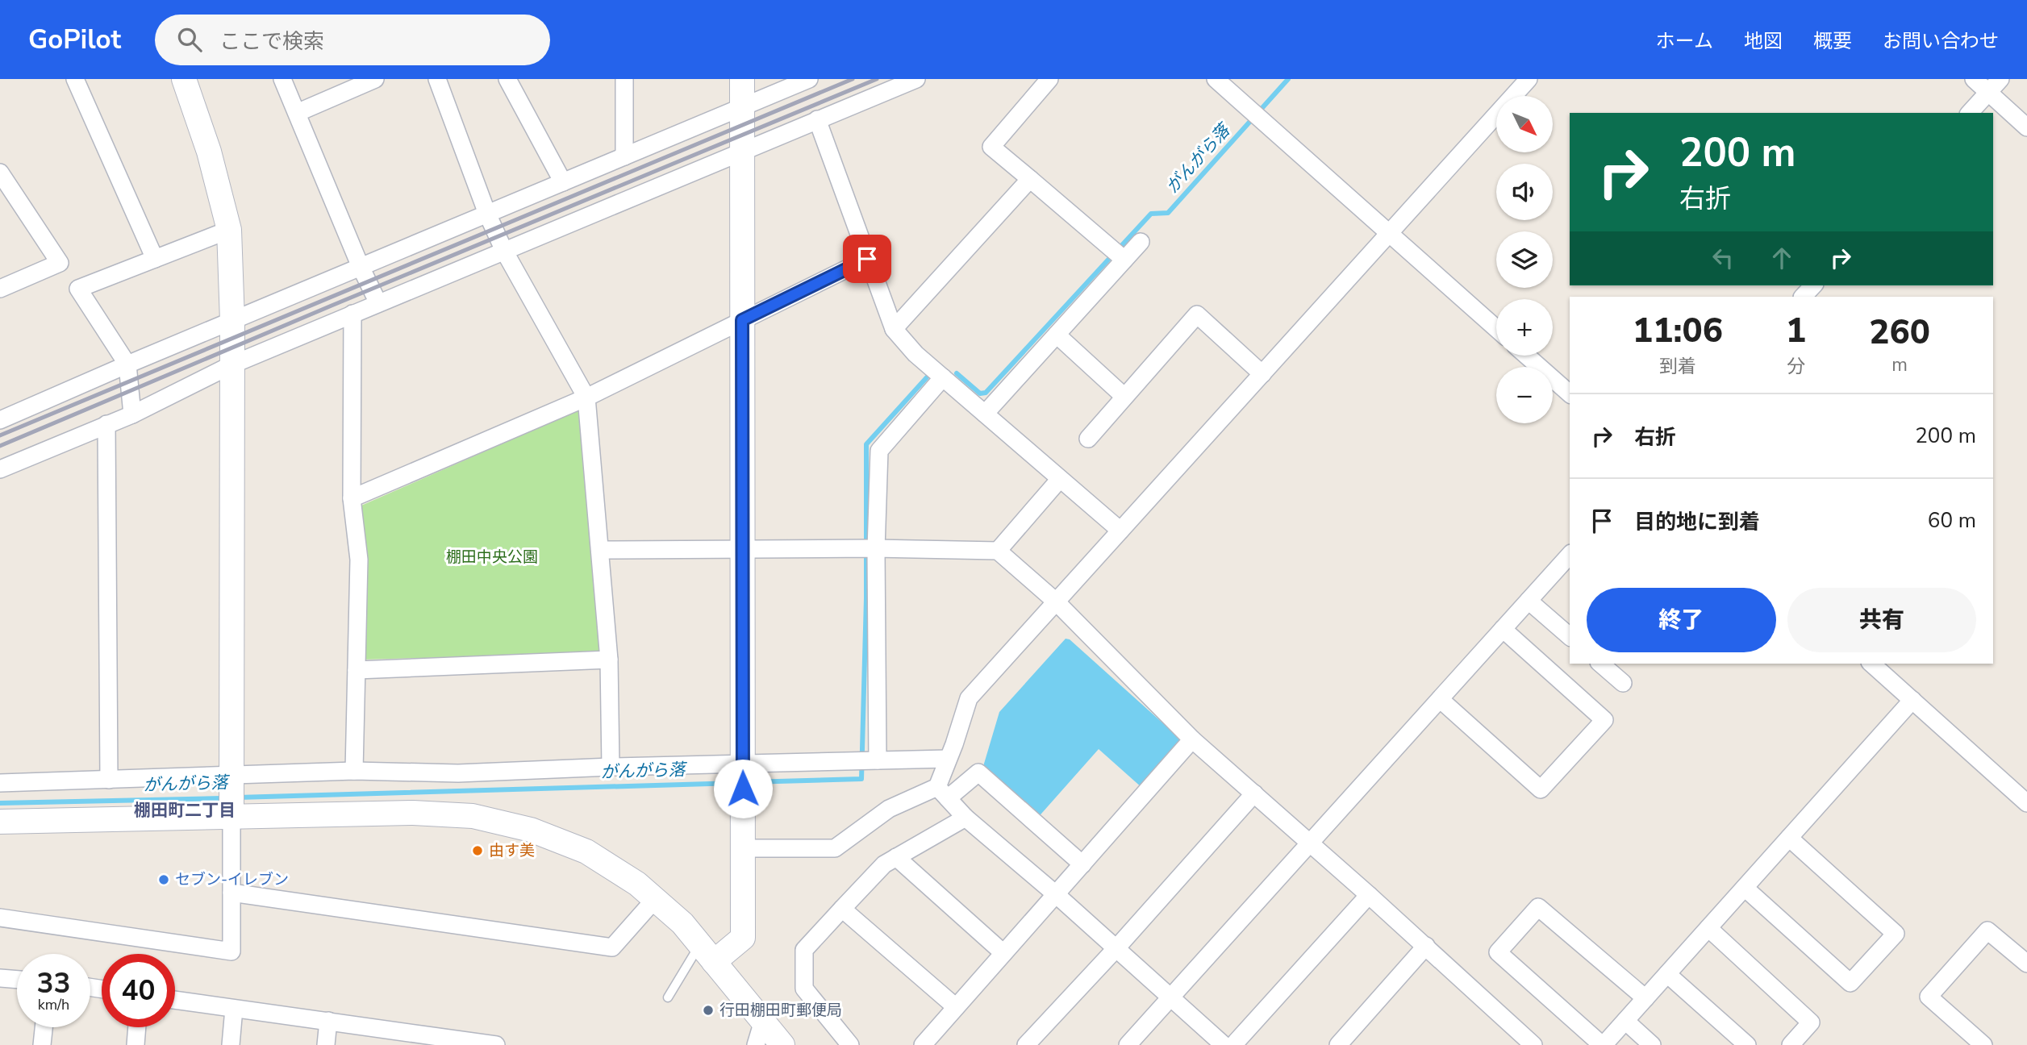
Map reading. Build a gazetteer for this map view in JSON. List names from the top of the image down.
{
  "districts": ["棚田町二丁目"],
  "water": ["がんがら落"],
  "parks": ["棚田中央公園"],
  "places": ["由す美", "セブン-イレブン", "行田棚田町郵便局"],
  "north": "bottom right",
  "page": {
    "header": "GoPilot",
    "search": "ここで検索",
    "nav": [
      "ホーム",
      "地図",
      "概要",
      "お問い合わせ"
    ],
    "map_buttons": ["+", "−"],
    "turn": ["200 m", "右折"],
    "eta": [
      "11:06",
      "到着",
      "1",
      "分",
      "260",
      "m"
    ],
    "list": [
      {
        "name": "右折",
        "value": "200 m"
      },
      {
        "name": "目的地に到着",
        "value": "60 m"
      }
    ],
    "buttons": ["終了", "共有"],
    "speed": "33 km/h",
    "limit": "40"
  }
}
